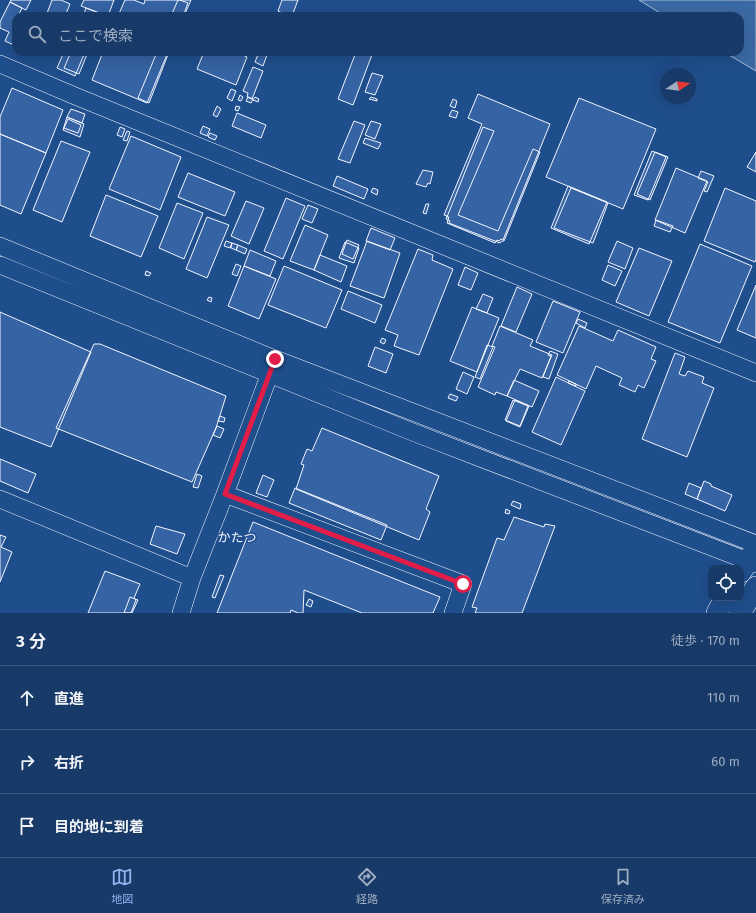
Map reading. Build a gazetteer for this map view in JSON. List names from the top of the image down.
{
  "districts": ["かたつ"],
  "north": "right",
  "page": {
    "search": "ここで検索",
    "heading": ["3 分", "徒歩 · 170 m"],
    "list": [
      ["直進", "110 m"],
      ["右折", "60 m"],
      "目的地に到着"
    ],
    "nav": ["地図", "経路", "保存済み"]
  }
}
